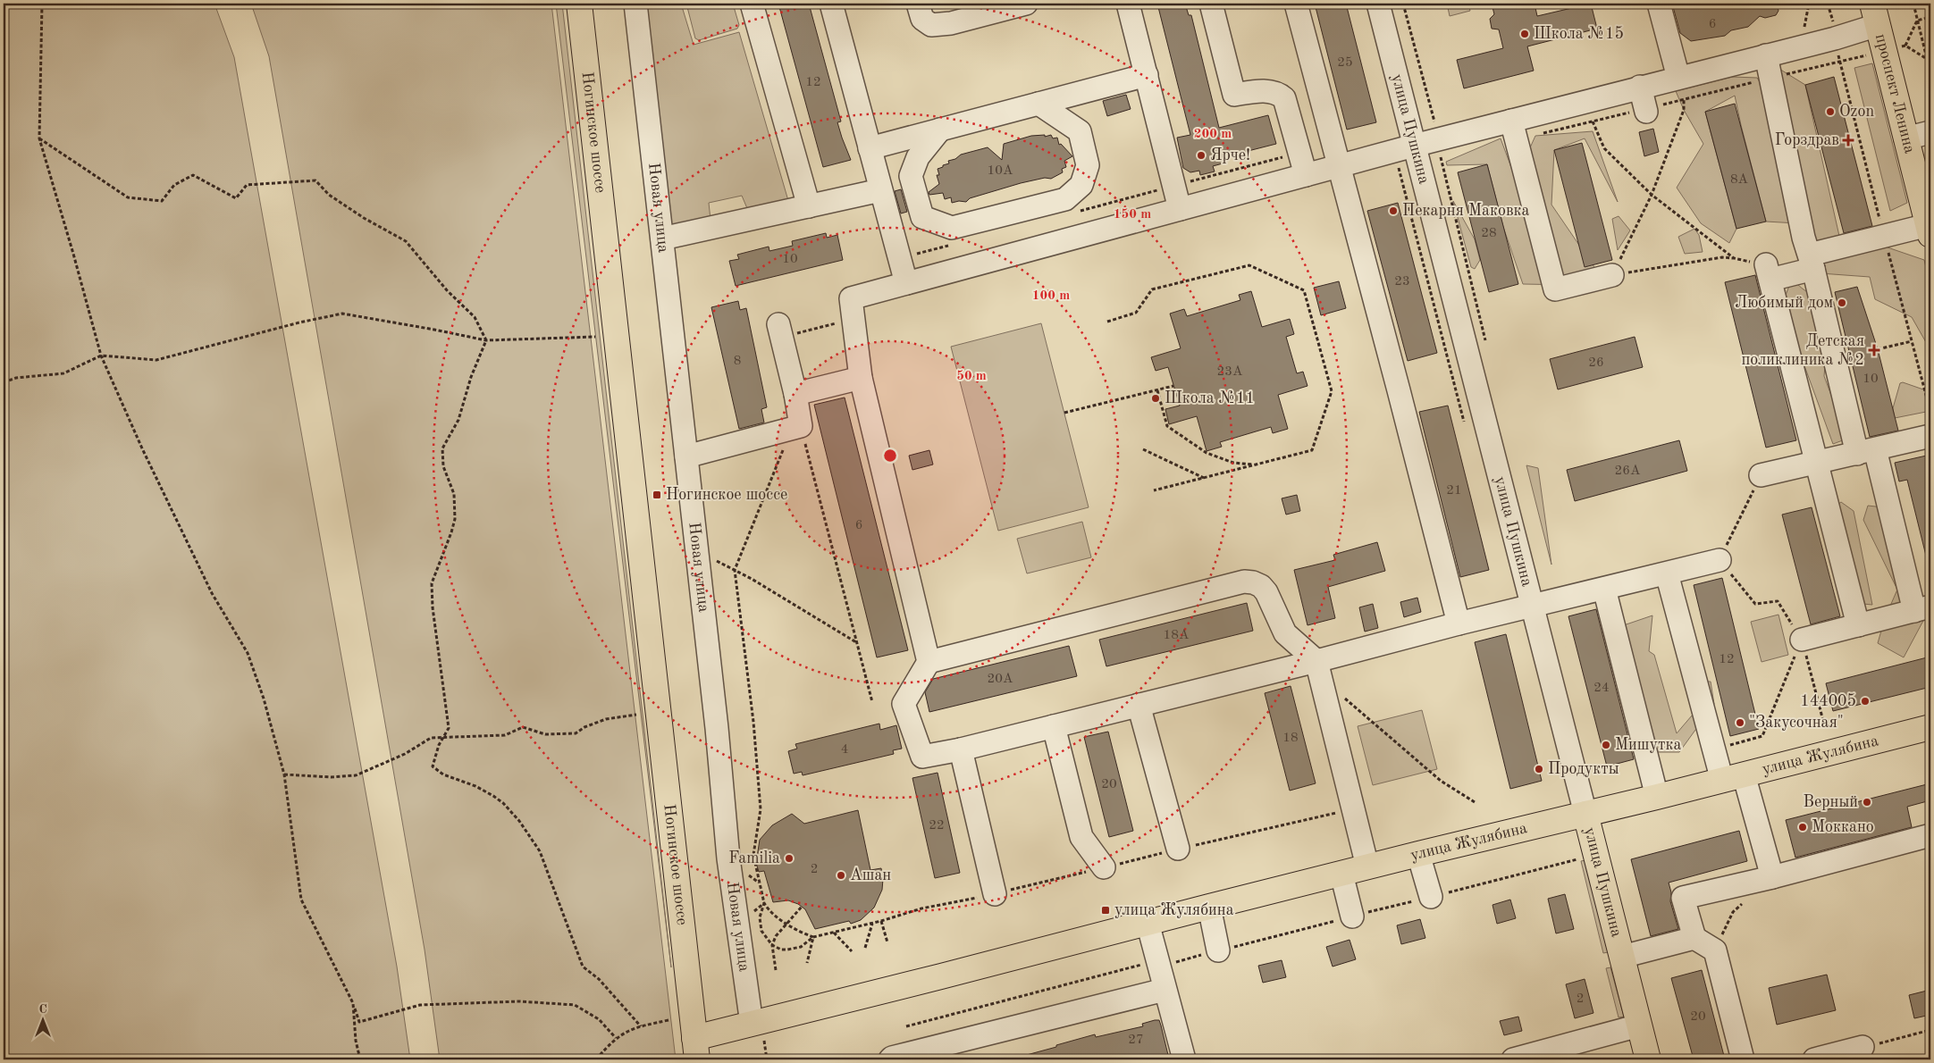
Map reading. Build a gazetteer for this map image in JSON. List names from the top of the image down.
{
  "streets": {
    "main road": [
      "проспект Ленина",
      "улица Пушкина",
      "Ногинское шоссе",
      "улица Жулябина"
    ],
    "street": ["Новая улица"]
  },
  "crossings": [
    ["улица Пушкина", "улица Жулябина"],
    ["Ногинское шоссе", "улица Жулябина"],
    ["Новая улица", "улица Жулябина"]
  ],
  "places": {
    "other": [
      "Школа №15",
      "Ozon",
      "Ярче!",
      "Пекарня Маковка",
      "Любимый дом",
      "Школа №11",
      "144005",
      "\"Закусочная\"",
      "Мишутка",
      "Продукты",
      "Верный",
      "Моккано",
      "Familia",
      "Ашан"
    ],
    "health": ["Горздрав", "Детская поликлиника №2"],
    "transit": ["Ногинское шоссе", "улица Жулябина"]
  },
  "house_numbers": [
    "6",
    "25",
    "12",
    "10А",
    "8А",
    "28",
    "10",
    "23",
    "8",
    "26",
    "23А",
    "10",
    "26А",
    "21",
    "6",
    "18А",
    "12",
    "20А",
    "24",
    "18",
    "4",
    "20",
    "22",
    "2",
    "2",
    "20",
    "27"
  ],
  "north": "top",
  "rings": [
    "200 m",
    "150 m",
    "100 m",
    "50 m"
  ]
}
